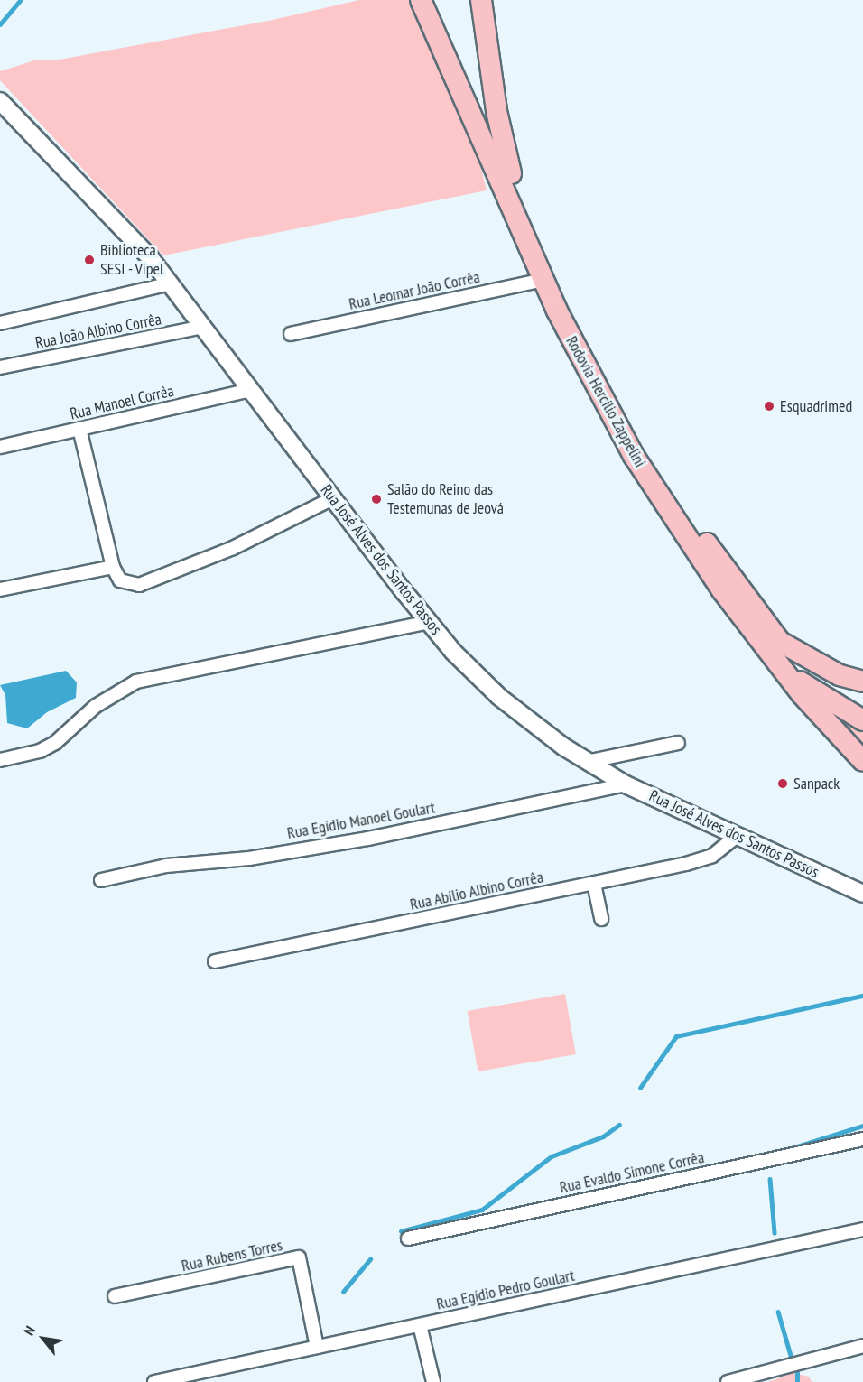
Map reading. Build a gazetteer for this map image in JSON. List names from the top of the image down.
{
  "streets": {
    "main road": ["Rodovia Hercílio Zappelini"],
    "street": [
      "Rua Leomar João Corrêa",
      "Rua João Albino Corrêa",
      "Rua Manoel Corrêa",
      "Rua José Alves dos Santos Passos",
      "Rua Egídio Manoel Goulart",
      "Rua Abílio Albino Corrêa",
      "Rua Evaldo Simone Corrêa",
      "Rua Rubens Torres",
      "Rua Egídio Pedro Goulart"
    ]
  },
  "crossings": [
    ["Rua Leomar João Corrêa", "Rodovia Hercílio Zappelini"],
    ["Rua João Albino Corrêa", "Rua José Alves dos Santos Passos"],
    ["Rua Manoel Corrêa", "Rua José Alves dos Santos Passos"],
    ["Rua José Alves dos Santos Passos", "Rua Egídio Manoel Goulart"],
    ["Rua José Alves dos Santos Passos", "Rua Abílio Albino Corrêa"],
    ["Rua Rubens Torres", "Rua Egídio Pedro Goulart"]
  ],
  "places": [
    "Biblioteca SESI - Vipel",
    "Esquadrimed",
    "Salão do Reino das Testemunas de Jeová",
    "Sanpack"
  ],
  "north": "top left"
}
